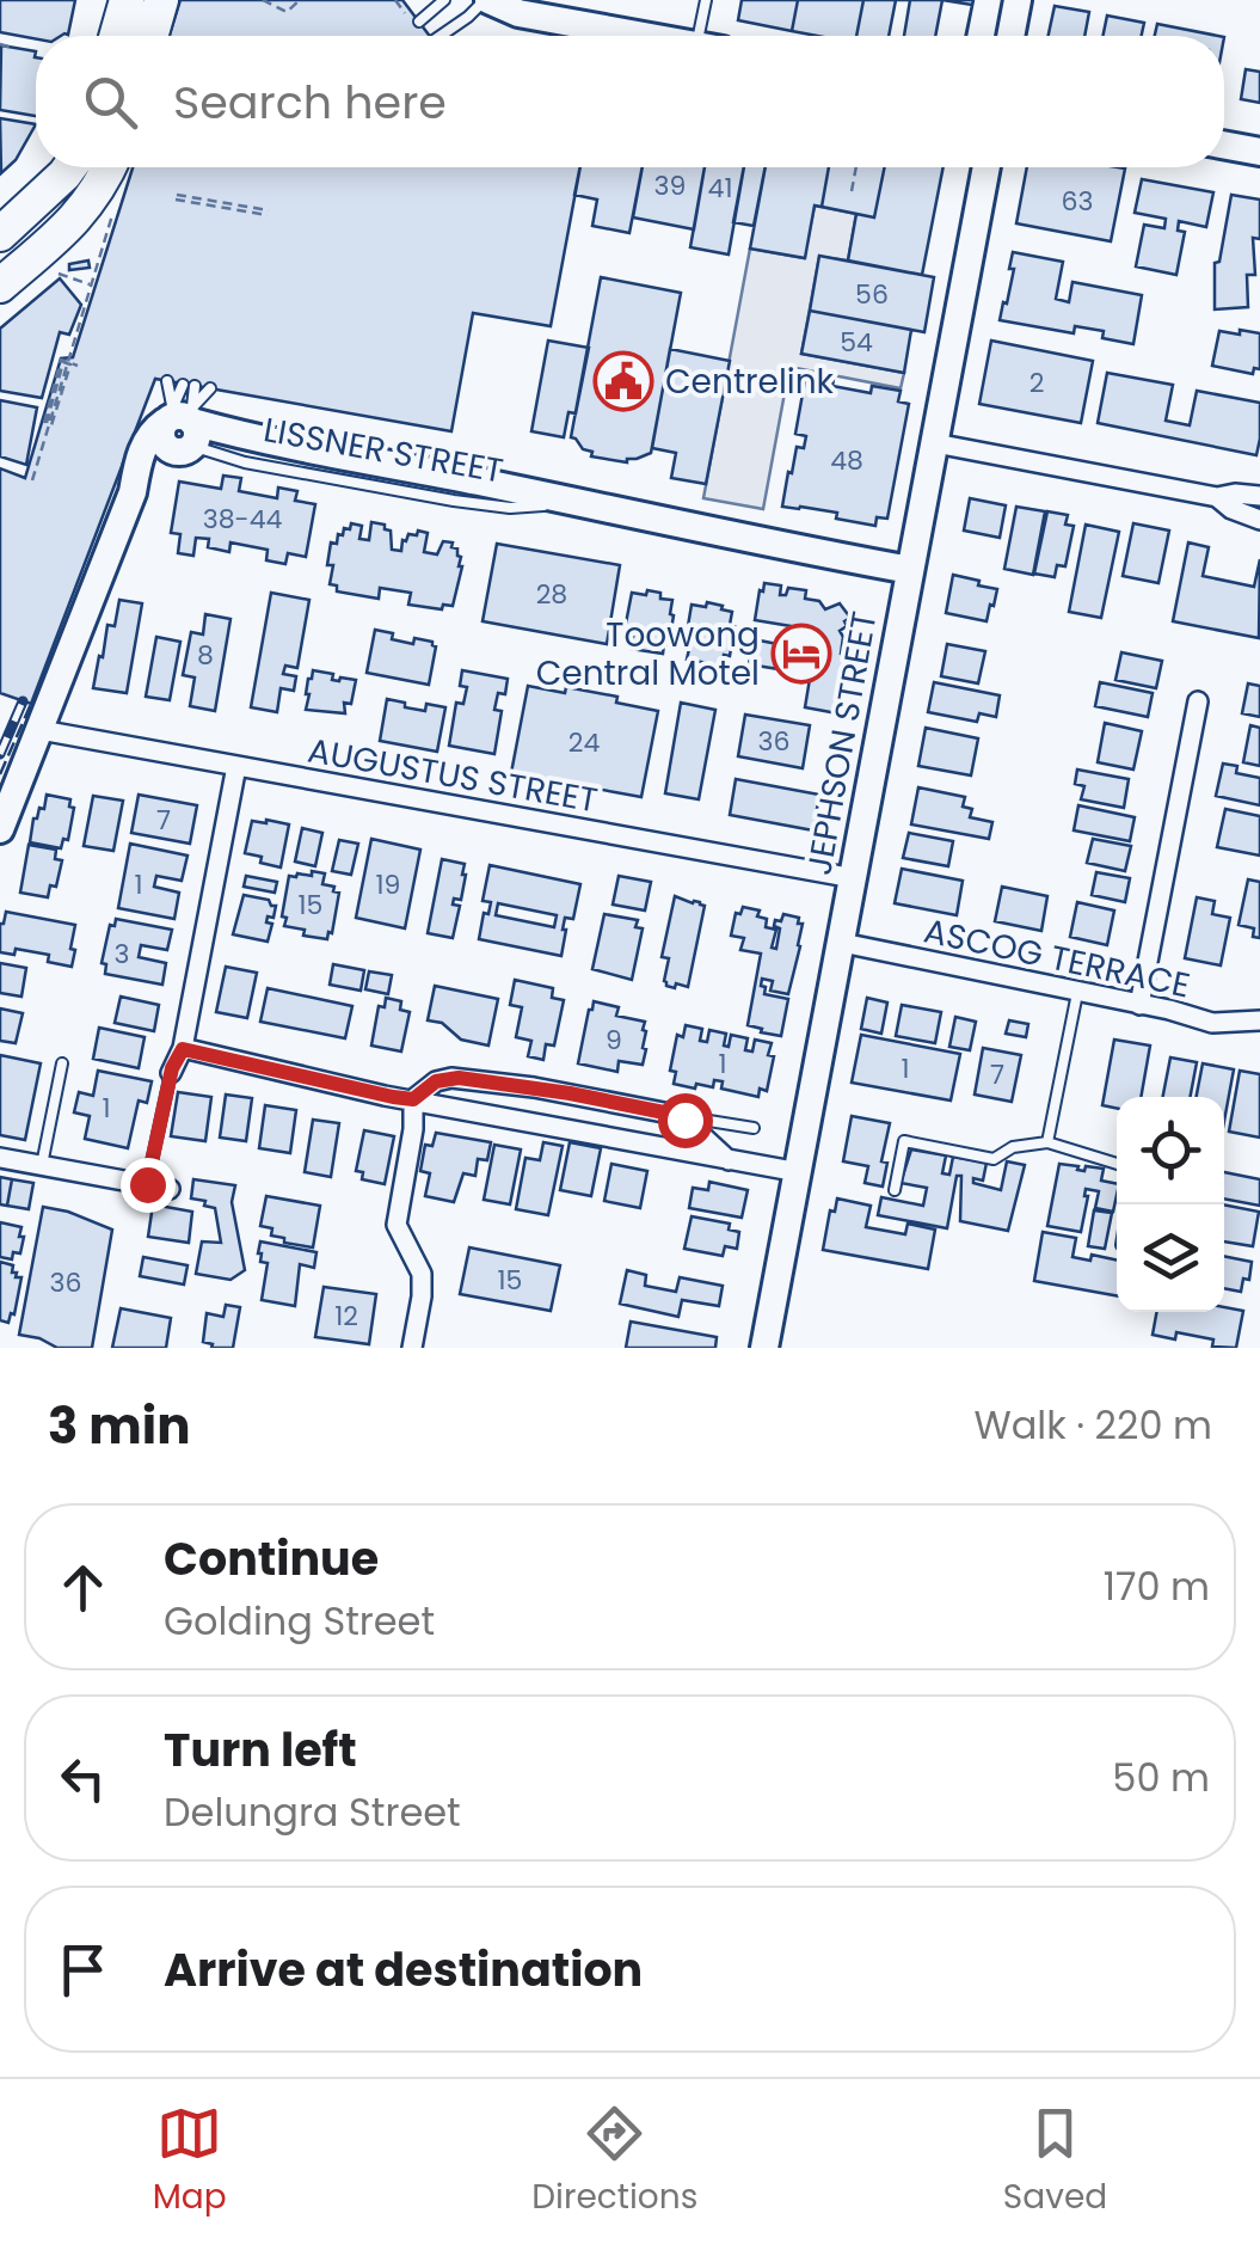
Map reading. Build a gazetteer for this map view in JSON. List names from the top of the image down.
{
  "streets": {
    "street": [
      "LISSNER STREET",
      "JEPHSON STREET",
      "AUGUSTUS STREET",
      "ASCOG TERRACE"
    ]
  },
  "crossings": [
    ["LISSNER STREET", "JEPHSON STREET"],
    ["JEPHSON STREET", "AUGUSTUS STREET"],
    ["JEPHSON STREET", "ASCOG TERRACE"]
  ],
  "places": {
    "public building": ["Centrelink"],
    "hotel": ["Toowong Central Motel"]
  },
  "house_numbers": [
    "39",
    "41",
    "63",
    "56",
    "54",
    "2",
    "48",
    "38-44",
    "28",
    "8",
    "36",
    "24",
    "7",
    "1",
    "19",
    "15",
    "3",
    "9",
    "1",
    "1",
    "7",
    "1",
    "15",
    "36",
    "12"
  ],
  "page": {
    "search": "Search here",
    "heading": ["3 min", "Walk · 220 m"],
    "list": [
      ["Continue", "Golding Street", "170 m"],
      ["Turn left", "Delungra Street", "50 m"],
      "Arrive at destination"
    ],
    "nav": ["Map", "Directions", "Saved"]
  }
}
